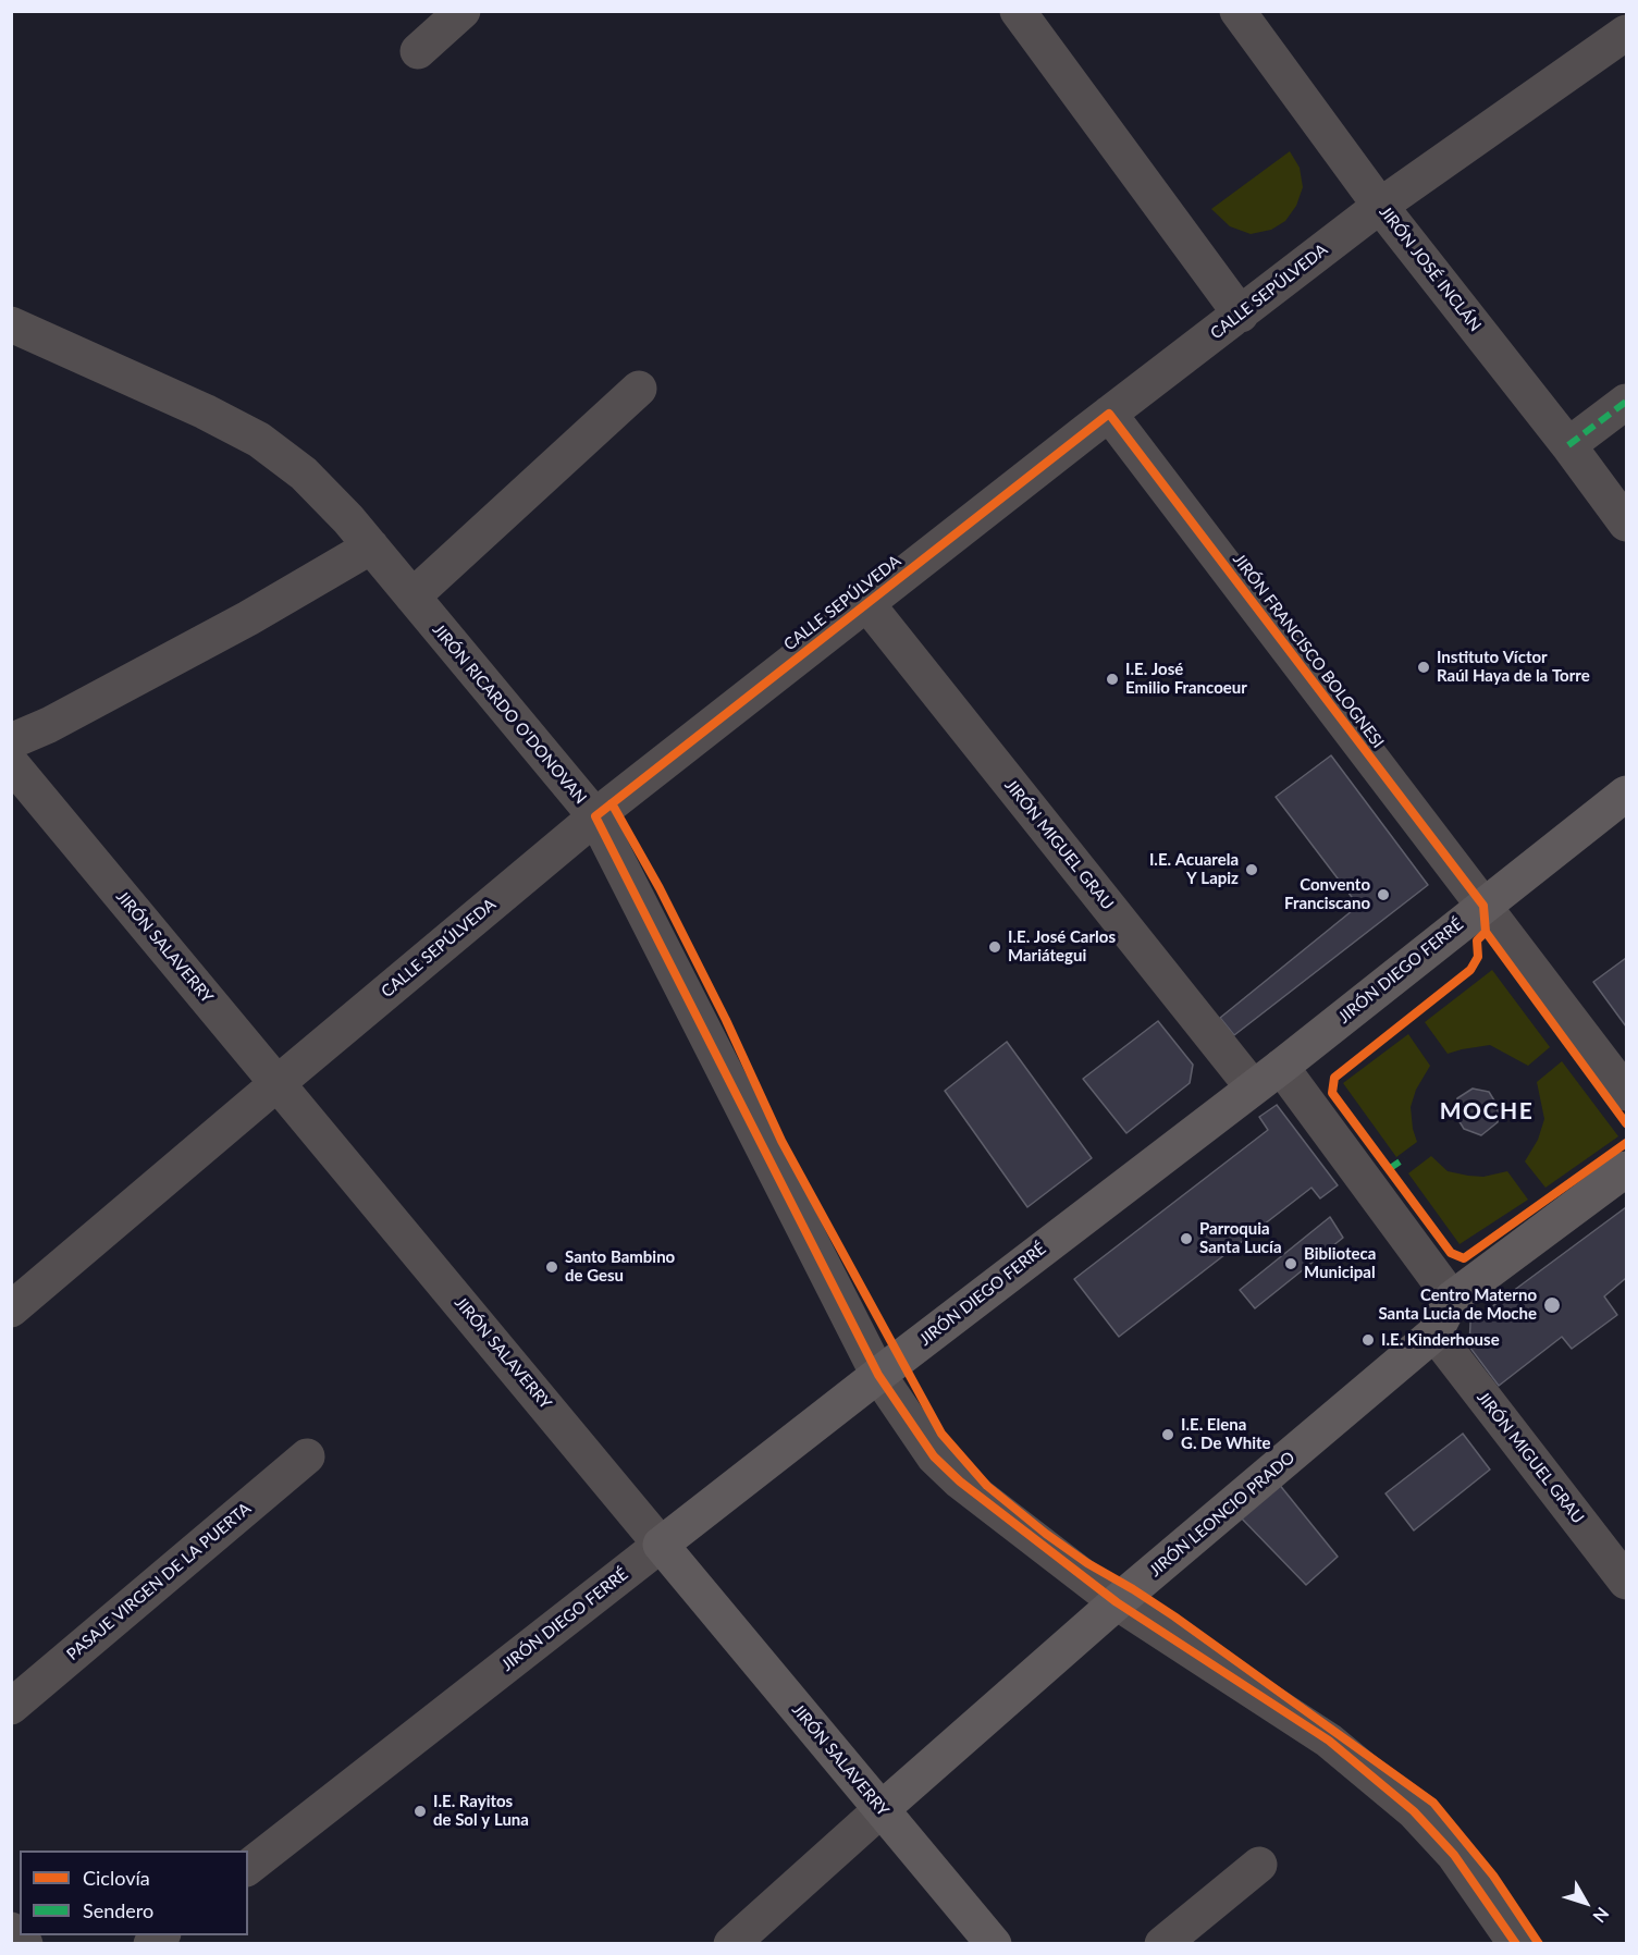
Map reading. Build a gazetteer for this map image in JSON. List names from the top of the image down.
{
  "streets": {
    "street": [
      "JIRÓN JOSÉ INCLÁN",
      "CALLE SEPÚLVEDA",
      "JIRÓN FRANCISCO BOLOGNESI",
      "JIRÓN RICARDO O'DONOVAN",
      "JIRÓN MIGUEL GRAU",
      "JIRÓN SALAVERRY",
      "JIRÓN DIEGO FERRÉ",
      "JIRÓN LEONCIO PRADO",
      "PASAJE VIRGEN DE LA PUERTA"
    ]
  },
  "crossings": [
    ["JIRÓN JOSÉ INCLÁN", "CALLE SEPÚLVEDA"],
    ["CALLE SEPÚLVEDA", "JIRÓN FRANCISCO BOLOGNESI"],
    ["CALLE SEPÚLVEDA", "JIRÓN RICARDO O'DONOVAN"],
    ["CALLE SEPÚLVEDA", "JIRÓN MIGUEL GRAU"],
    ["CALLE SEPÚLVEDA", "JIRÓN SALAVERRY"],
    ["JIRÓN FRANCISCO BOLOGNESI", "JIRÓN DIEGO FERRÉ"],
    ["JIRÓN RICARDO O'DONOVAN", "JIRÓN DIEGO FERRÉ"],
    ["JIRÓN RICARDO O'DONOVAN", "JIRÓN LEONCIO PRADO"],
    ["JIRÓN MIGUEL GRAU", "JIRÓN DIEGO FERRÉ"],
    ["JIRÓN MIGUEL GRAU", "JIRÓN LEONCIO PRADO"],
    ["JIRÓN SALAVERRY", "JIRÓN DIEGO FERRÉ"],
    ["JIRÓN SALAVERRY", "JIRÓN LEONCIO PRADO"]
  ],
  "districts": ["MOCHE"],
  "places": [
    "Instituto Víctor Raúl Haya de la Torre",
    "I.E. José Emilio Francoeur",
    "I.E. Acuarela Y Lapiz",
    "Convento Franciscano",
    "I.E. José Carlos Mariátegui",
    "Parroquia Santa Lucía",
    "Biblioteca Municipal",
    "Santo Bambino de Gesu",
    "Centro Materno Santa Lucia de Moche",
    "I.E. Kinderhouse",
    "I.E. Elena G. De White",
    "I.E. Rayitos de Sol y Luna"
  ],
  "legend": ["Ciclovía", "Sendero"],
  "north": "bottom right"
}
